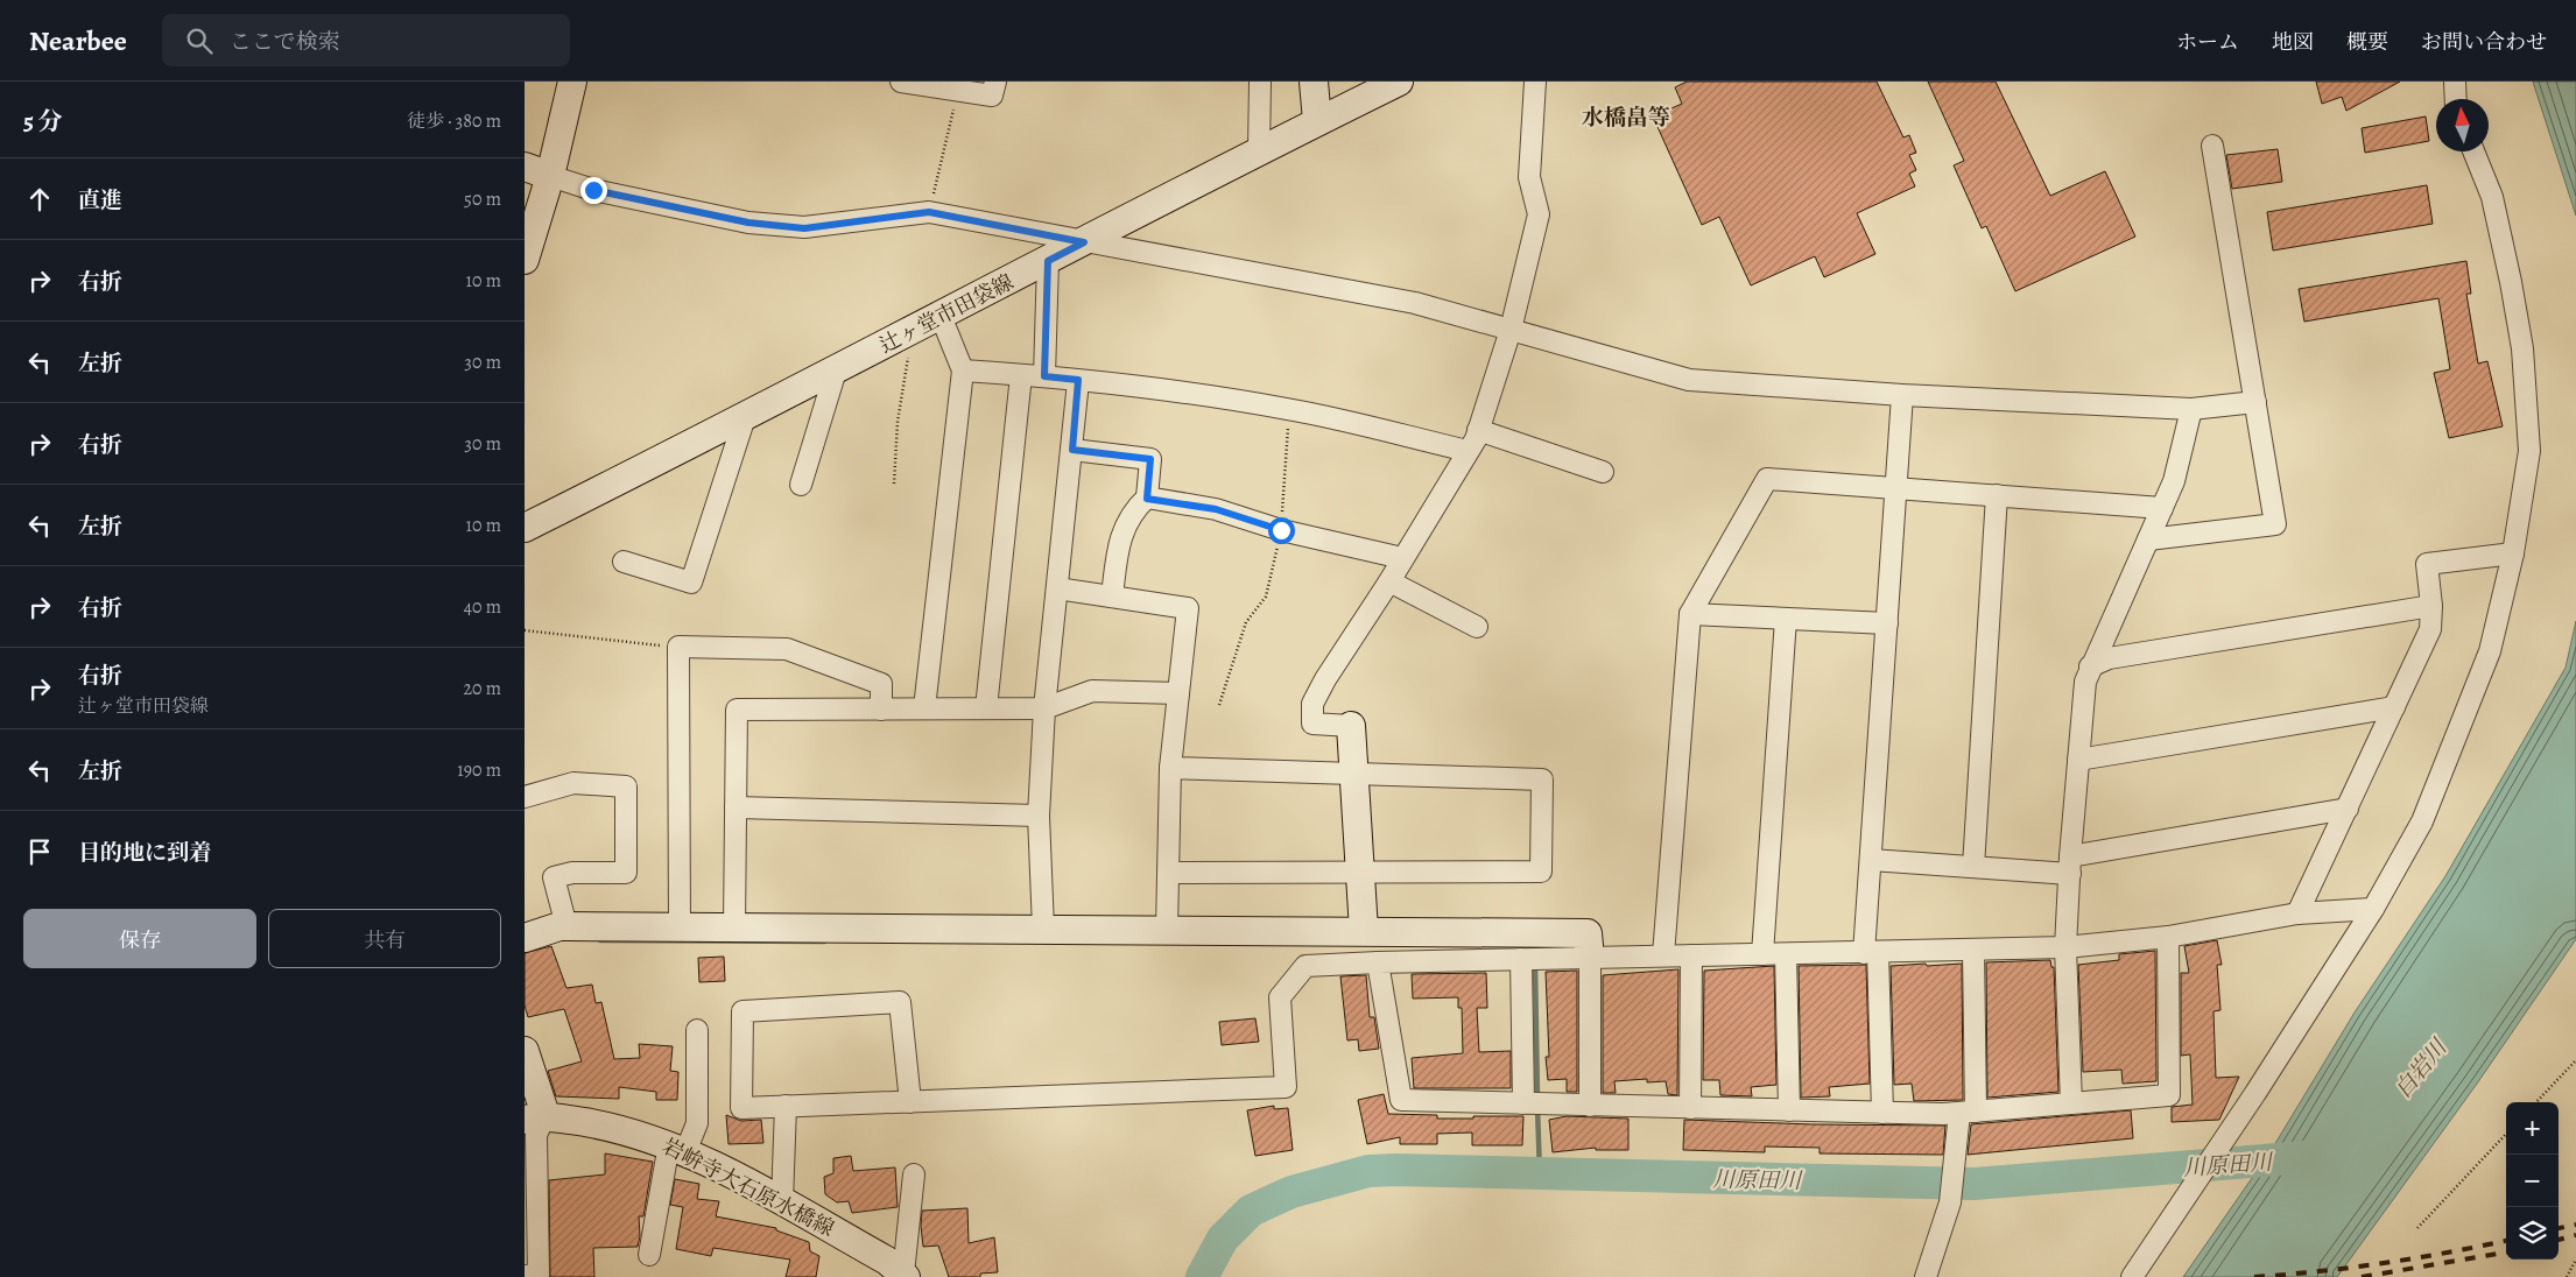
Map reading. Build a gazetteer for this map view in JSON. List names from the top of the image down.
{
  "streets": {
    "main road": ["辻ヶ堂市田袋線", "岩峅寺大石原水橋線"]
  },
  "districts": ["水橋畠等"],
  "water": ["白岩川", "川原田川"],
  "north": "top",
  "page": {
    "header": "Nearbee",
    "search": "ここで検索",
    "nav": [
      "ホーム",
      "地図",
      "概要",
      "お問い合わせ"
    ],
    "heading": ["5 分", "徒歩 · 380 m"],
    "list": [
      ["直進", "50 m"],
      ["右折", "10 m"],
      ["左折", "30 m"],
      ["右折", "30 m"],
      ["左折", "10 m"],
      ["右折", "40 m"],
      ["右折", "辻ヶ堂市田袋線", "20 m"],
      ["左折", "190 m"],
      "目的地に到着"
    ],
    "buttons": ["保存", "共有"],
    "map_buttons": ["+", "−"]
  }
}
